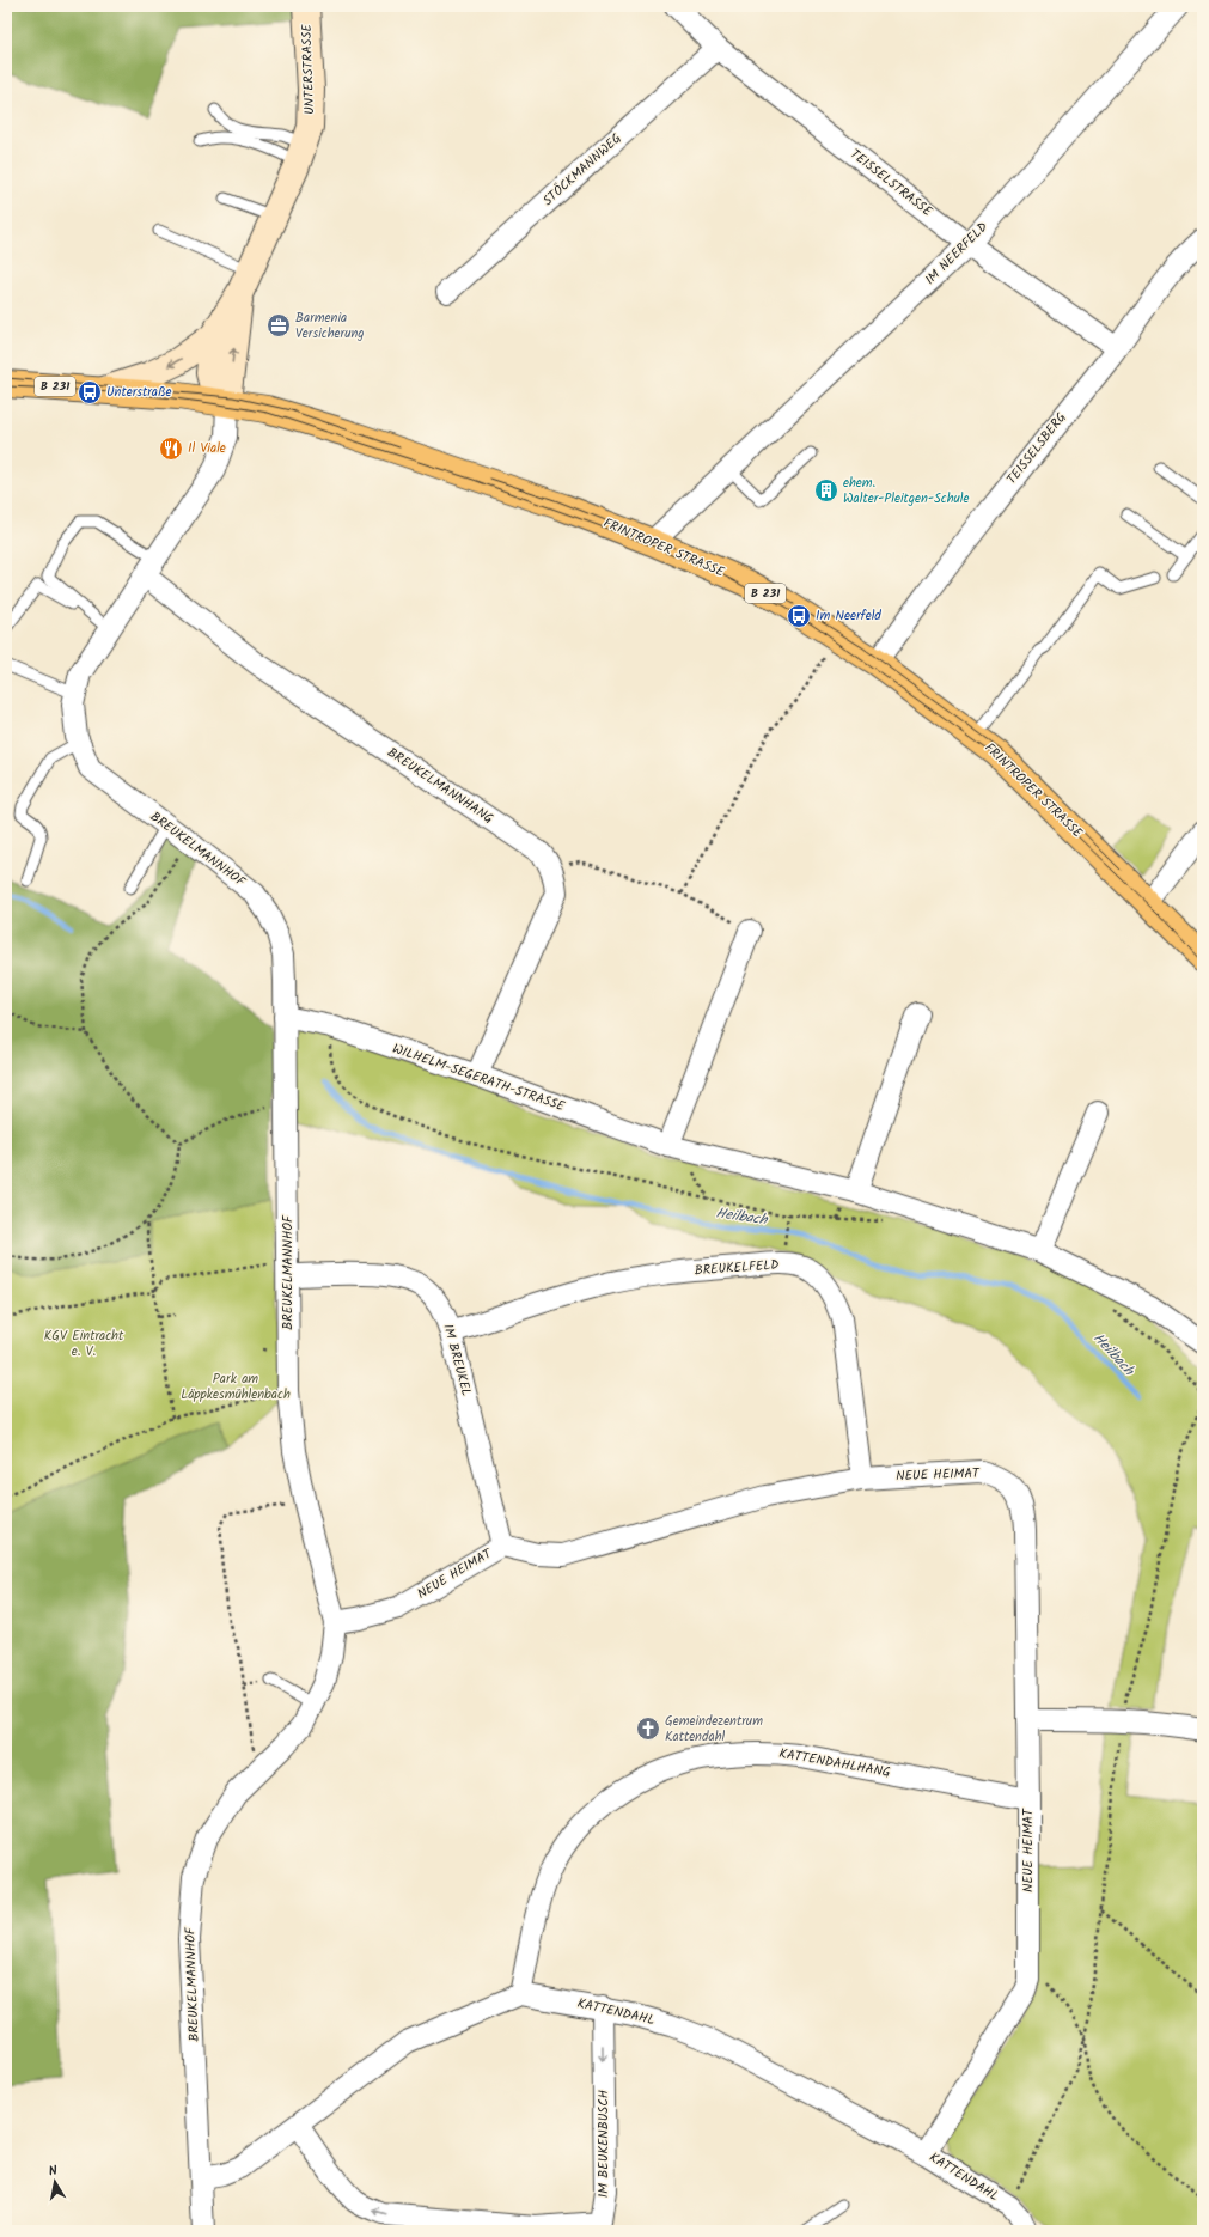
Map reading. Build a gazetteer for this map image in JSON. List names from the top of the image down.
{
  "streets": {
    "main road": ["B 231", "FRINTROPER STRASSE"],
    "street": [
      "UNTERSTRASSE",
      "STÖCKMANNWEG",
      "TEISSELSTRASSE",
      "IM NEERFELD",
      "TEISSELSBERG",
      "BREUKELMANNHANG",
      "BREUKELMANNHOF",
      "WILHELM-SEGERATH-STRASSE",
      "BREUKELFELD",
      "IM BREUKEL",
      "NEUE HEIMAT",
      "KATTENDAHLHANG",
      "KATTENDAHL",
      "IM BEUKENBUSCH"
    ]
  },
  "crossings": [
    ["UNTERSTRASSE", "FRINTROPER STRASSE"],
    ["UNTERSTRASSE", "BREUKELMANNHOF"],
    ["STÖCKMANNWEG", "TEISSELSTRASSE"],
    ["TEISSELSTRASSE", "IM NEERFELD"],
    ["TEISSELSTRASSE", "TEISSELSBERG"],
    ["IM NEERFELD", "FRINTROPER STRASSE"],
    ["TEISSELSBERG", "FRINTROPER STRASSE"],
    ["FRINTROPER STRASSE", "BREUKELMANNHOF"],
    ["BREUKELMANNHANG", "BREUKELMANNHOF"],
    ["BREUKELMANNHANG", "WILHELM-SEGERATH-STRASSE"],
    ["BREUKELMANNHOF", "WILHELM-SEGERATH-STRASSE"],
    ["BREUKELMANNHOF", "IM BREUKEL"],
    ["BREUKELMANNHOF", "NEUE HEIMAT"],
    ["BREUKELFELD", "IM BREUKEL"],
    ["BREUKELFELD", "NEUE HEIMAT"],
    ["IM BREUKEL", "NEUE HEIMAT"],
    ["NEUE HEIMAT", "KATTENDAHLHANG"],
    ["NEUE HEIMAT", "KATTENDAHL"],
    ["KATTENDAHLHANG", "KATTENDAHL"],
    ["KATTENDAHL", "IM BEUKENBUSCH"]
  ],
  "water": ["Heilbach"],
  "parks": ["KGV Eintracht e. V.", "Park am Läppkesmühlenbach"],
  "places": {
    "office": ["Barmenia Versicherung"],
    "bus stop": ["Unterstraße", "Im Neerfeld"],
    "restaurant": ["Il Viale"],
    "building": ["ehem. Walter-Pleitgen-Schule"],
    "church": ["Gemeindezentrum Kattendahl"]
  },
  "north": "top"
}
